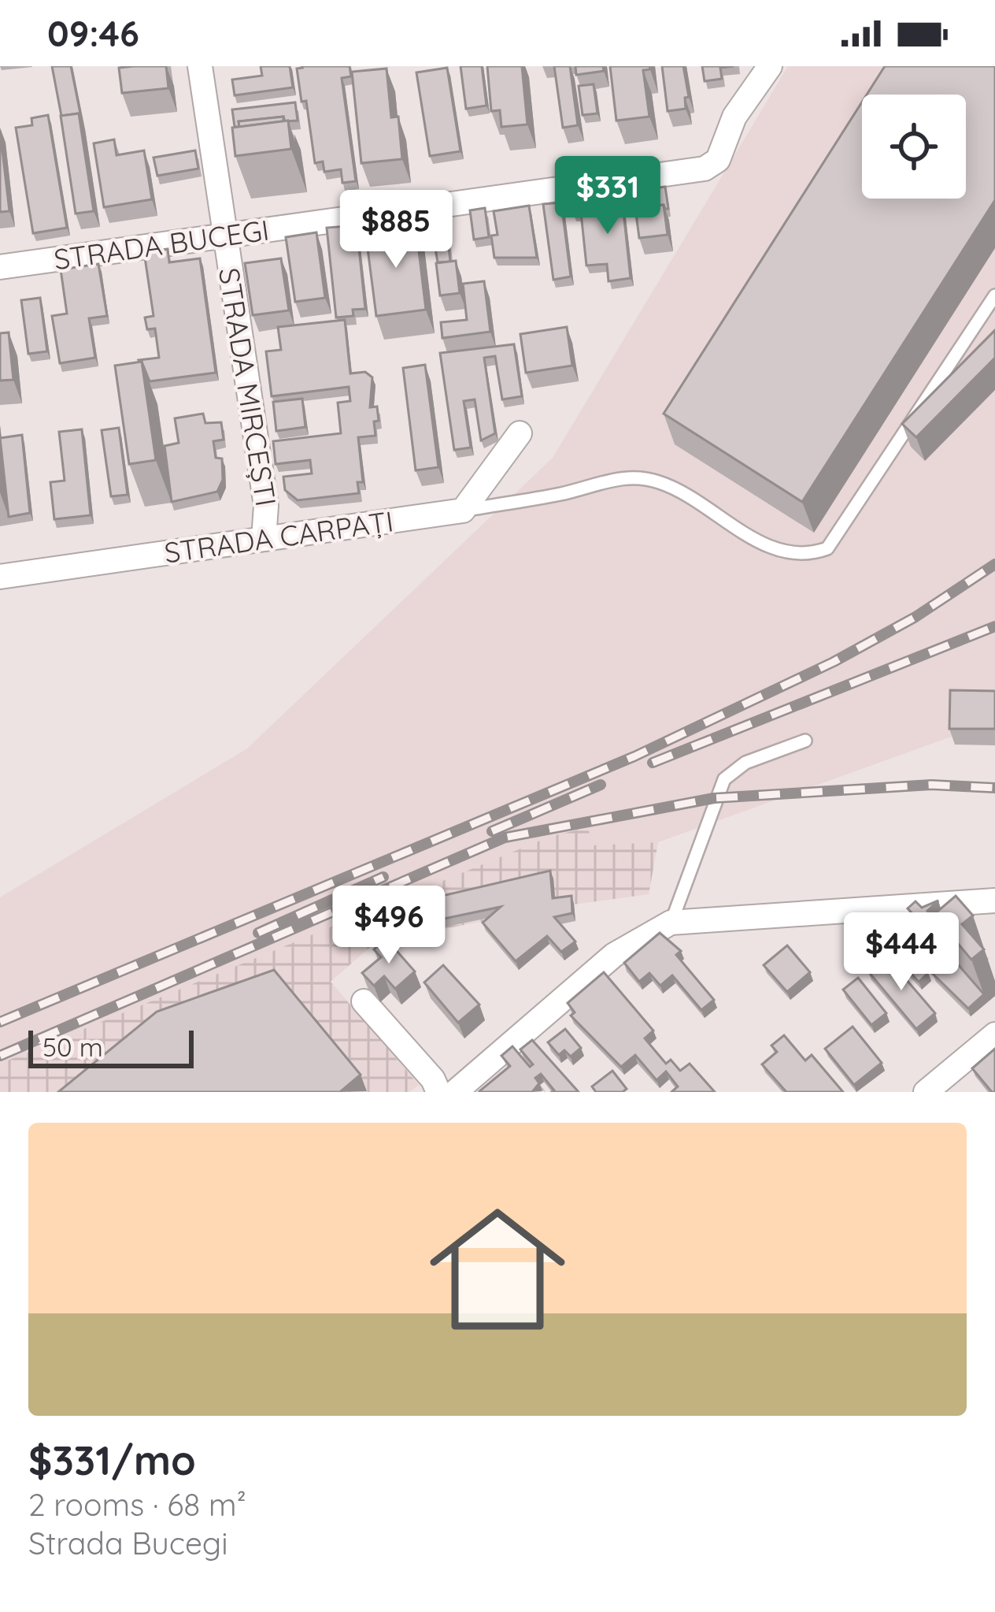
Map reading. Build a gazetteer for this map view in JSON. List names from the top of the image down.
{
  "streets": {
    "street": ["STRADA BUCEGI", "STRADA MIRCEȘTI", "STRADA CARPAȚI"]
  },
  "crossings": [
    ["STRADA BUCEGI", "STRADA MIRCEȘTI"],
    ["STRADA MIRCEȘTI", "STRADA CARPAȚI"]
  ],
  "scale_bar": "50 m",
  "page": {
    "status": "09:46",
    "price": [
      "$331",
      "$885",
      "$496",
      "$444"
    ],
    "scale": "50 m",
    "list": [
      {
        "name": "$331/mo",
        "note": "2 rooms · 68 m² · Strada Bucegi"
      }
    ]
  }
}
